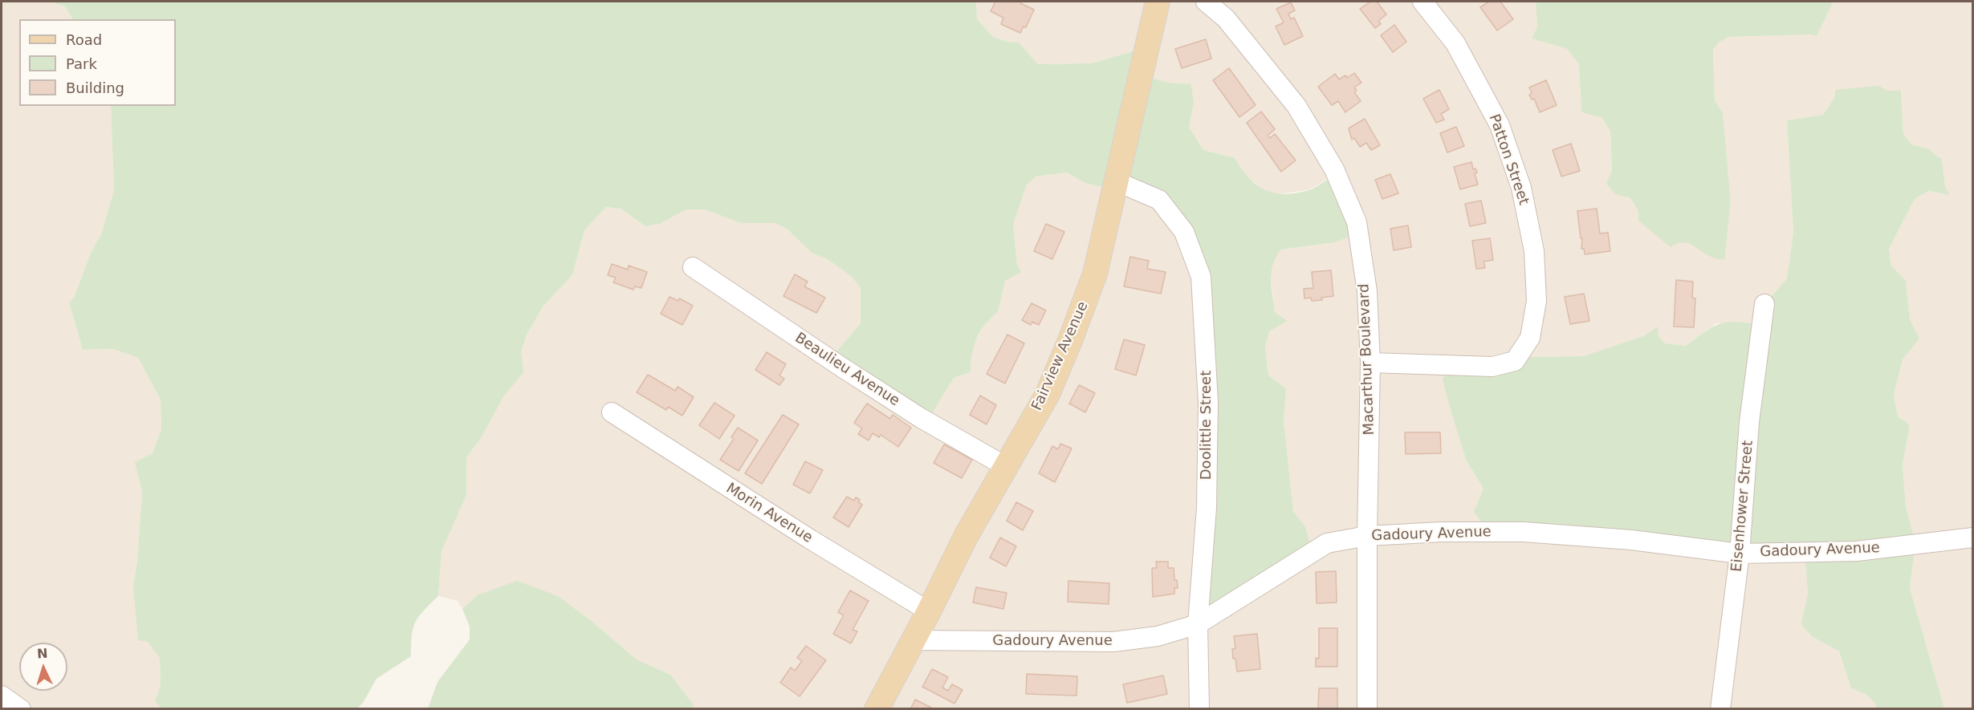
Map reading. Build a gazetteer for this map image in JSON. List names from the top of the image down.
{
  "streets": {
    "main road": ["Fairview Avenue"],
    "street": [
      "Patton Street",
      "Macarthur Boulevard",
      "Beaulieu Avenue",
      "Doolittle Street",
      "Eisenhower Street",
      "Morin Avenue",
      "Gadoury Avenue"
    ]
  },
  "crossings": [
    ["Patton Street", "Macarthur Boulevard"],
    ["Fairview Avenue", "Beaulieu Avenue"],
    ["Fairview Avenue", "Doolittle Street"],
    ["Fairview Avenue", "Morin Avenue"],
    ["Fairview Avenue", "Gadoury Avenue"],
    ["Macarthur Boulevard", "Gadoury Avenue"],
    ["Doolittle Street", "Gadoury Avenue"],
    ["Eisenhower Street", "Gadoury Avenue"]
  ],
  "legend": ["Road", "Park", "Building"],
  "north": "top"
}
